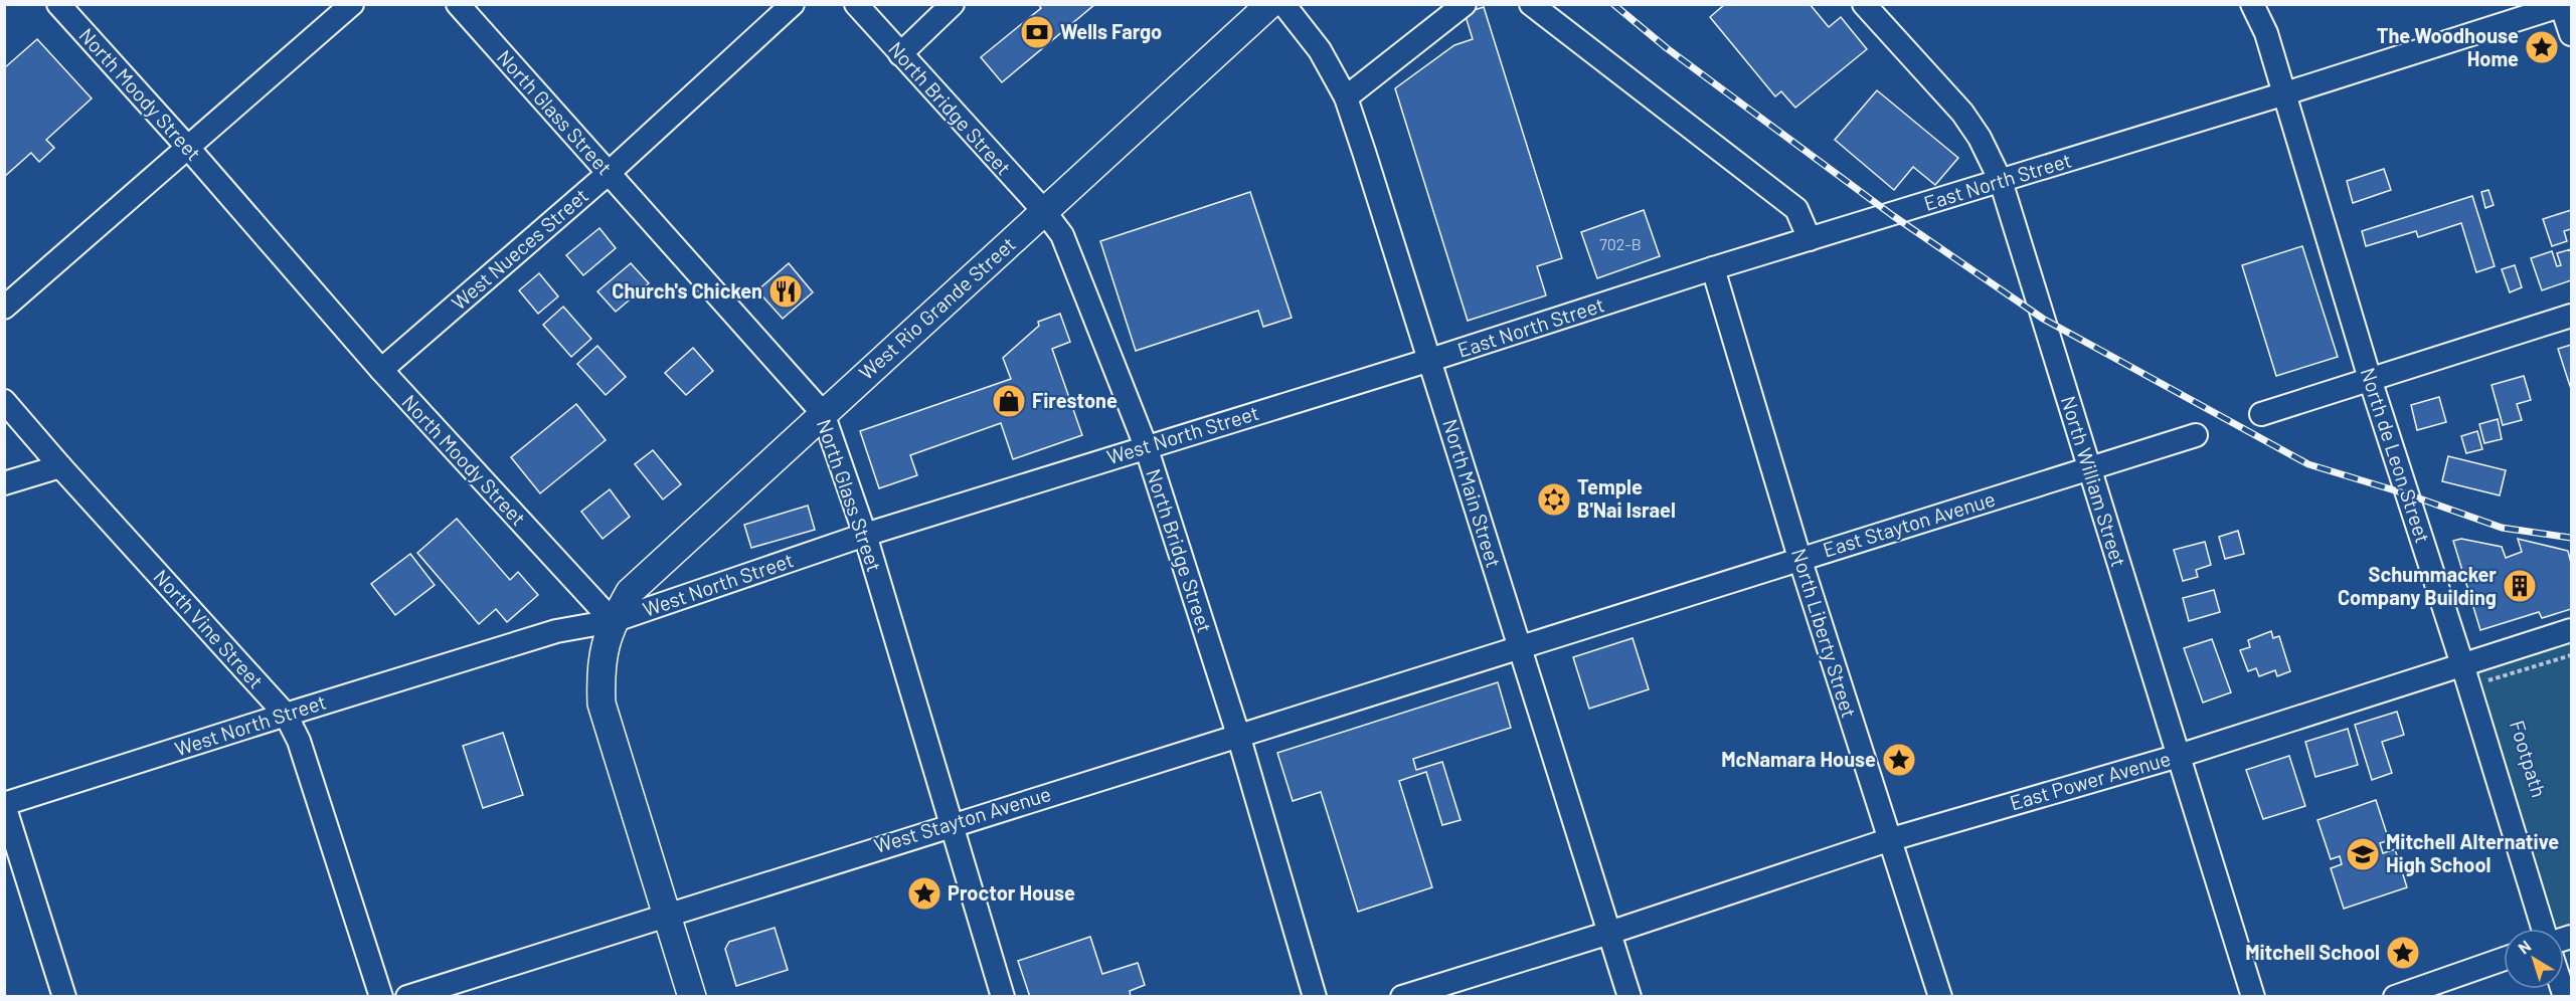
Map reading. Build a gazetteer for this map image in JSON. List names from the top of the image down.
{
  "streets": {
    "main road": ["West Rio Grande Street"],
    "street": [
      "North Moody Street",
      "North Bridge Street",
      "North Glass Street",
      "East North Street",
      "West Nueces Street",
      "West North Street",
      "North de Leon Street",
      "North William Street",
      "North Main Street",
      "East Stayton Avenue",
      "North Vine Street",
      "North Liberty Street",
      "East Power Avenue",
      "West Stayton Avenue"
    ]
  },
  "crossings": [
    ["North Moody Street", "West Nueces Street"],
    ["North Moody Street", "West Rio Grande Street"],
    ["North Moody Street", "West North Street"],
    ["North Bridge Street", "West Rio Grande Street"],
    ["North Bridge Street", "West North Street"],
    ["North Bridge Street", "West Stayton Avenue"],
    ["North Glass Street", "West Nueces Street"],
    ["North Glass Street", "West Rio Grande Street"],
    ["North Glass Street", "West North Street"],
    ["North Glass Street", "West Stayton Avenue"],
    ["East North Street", "West North Street"],
    ["East North Street", "North de Leon Street"],
    ["East North Street", "North William Street"],
    ["East North Street", "North Main Street"],
    ["East North Street", "North Liberty Street"],
    ["West Rio Grande Street", "West North Street"],
    ["West North Street", "North Main Street"],
    ["West North Street", "North Vine Street"],
    ["North de Leon Street", "East Power Avenue"],
    ["North William Street", "East Stayton Avenue"],
    ["North William Street", "East Power Avenue"],
    ["North Main Street", "East Stayton Avenue"],
    ["North Main Street", "East Power Avenue"],
    ["North Main Street", "West Stayton Avenue"],
    ["East Stayton Avenue", "North Liberty Street"],
    ["East Stayton Avenue", "West Stayton Avenue"],
    ["North Liberty Street", "East Power Avenue"]
  ],
  "places": {
    "bank": ["Wells Fargo"],
    "place": [
      "The Woodhouse Home",
      "McNamara House",
      "Proctor House",
      "Mitchell School"
    ],
    "restaurant": ["Church's Chicken"],
    "shop": ["Firestone"],
    "synagogue": ["Temple B'Nai Israel"],
    "building": ["Schummacker Company Building"],
    "school or university": ["Mitchell Alternative High School"]
  },
  "house_numbers": ["702-B"],
  "north": "top left"
}
